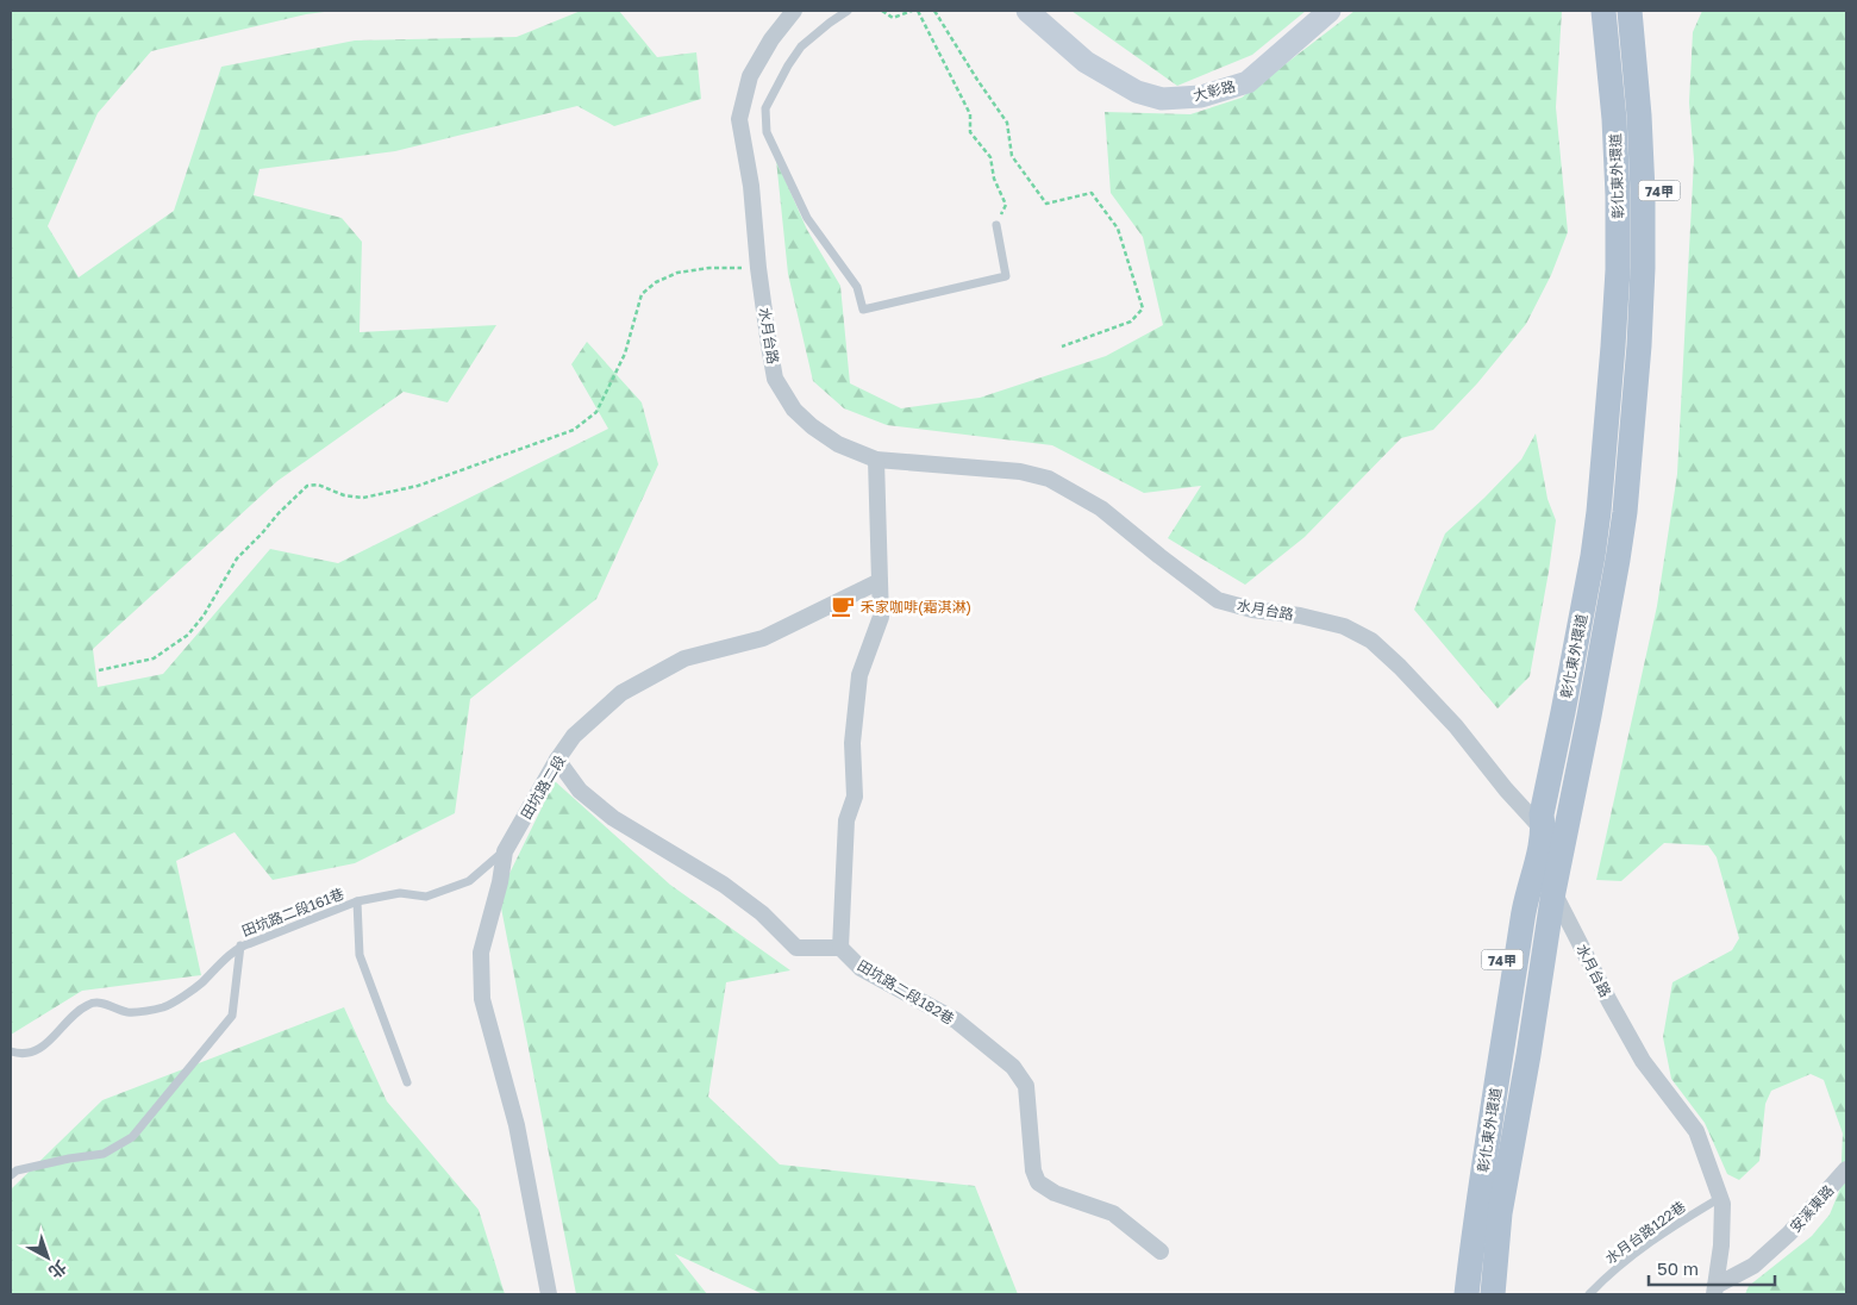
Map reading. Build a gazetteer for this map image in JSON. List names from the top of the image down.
{
  "streets": {
    "main road": ["大彰路", "彰化東外環道", "74甲"],
    "street": [
      "水月台路",
      "田坑路二段",
      "田坑路二段182巷",
      "安溪東路"
    ],
    "lane": ["田坑路二段161巷", "水月台路122巷"]
  },
  "crossings": [
    ["彰化東外環道", "74甲"],
    ["彰化東外環道", "水月台路"],
    ["74甲", "水月台路"],
    ["水月台路", "安溪東路"],
    ["水月台路", "水月台路122巷"],
    ["田坑路二段", "田坑路二段161巷"]
  ],
  "places": {
    "cafe": ["禾家咖啡(霜淇淋)"]
  },
  "scale_bar": "50 m",
  "north": "bottom right"
}
